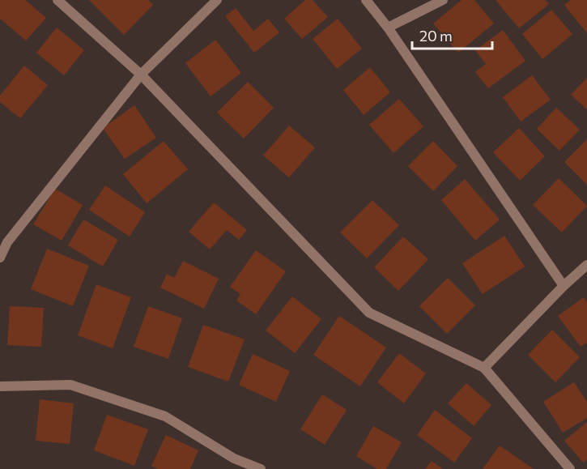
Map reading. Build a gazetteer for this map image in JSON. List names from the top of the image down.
{
  "scale_bar": "20 m"
}
